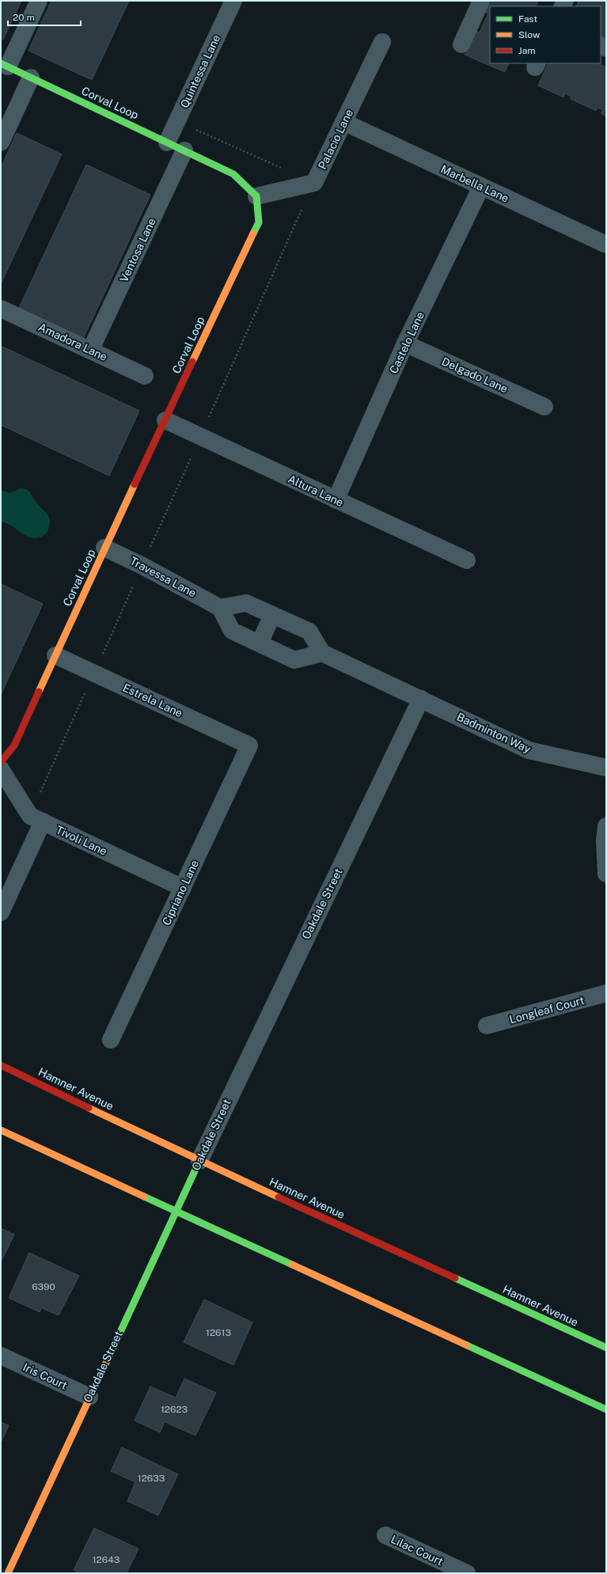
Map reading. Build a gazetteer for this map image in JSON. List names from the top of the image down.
{
  "streets": {
    "street": [
      "Quintessa Lane",
      "Corval Loop",
      "Palacio Lane",
      "Marbella Lane",
      "Ventosa Lane",
      "Amadora Lane",
      "Castelo Lane",
      "Delgado Lane",
      "Altura Lane",
      "Travessa Lane",
      "Estrela Lane",
      "Badminton Way",
      "Tivoli Lane",
      "Cipriano Lane",
      "Oakdale Street",
      "Longleaf Court",
      "Hamner Avenue",
      "Iris Court",
      "Lilac Court"
    ]
  },
  "crossings": [
    ["Quintessa Lane", "Corval Loop"],
    ["Corval Loop", "Palacio Lane"],
    ["Corval Loop", "Ventosa Lane"],
    ["Corval Loop", "Altura Lane"],
    ["Corval Loop", "Travessa Lane"],
    ["Corval Loop", "Estrela Lane"],
    ["Palacio Lane", "Marbella Lane"],
    ["Marbella Lane", "Castelo Lane"],
    ["Ventosa Lane", "Amadora Lane"],
    ["Castelo Lane", "Delgado Lane"],
    ["Castelo Lane", "Altura Lane"],
    ["Estrela Lane", "Cipriano Lane"],
    ["Badminton Way", "Oakdale Street"],
    ["Tivoli Lane", "Cipriano Lane"],
    ["Oakdale Street", "Hamner Avenue"],
    ["Oakdale Street", "Iris Court"]
  ],
  "house_numbers": [
    "6390",
    "12613",
    "12623",
    "12633",
    "12643"
  ],
  "legend": ["Fast", "Slow", "Jam"],
  "scale_bar": "20 m"
}
